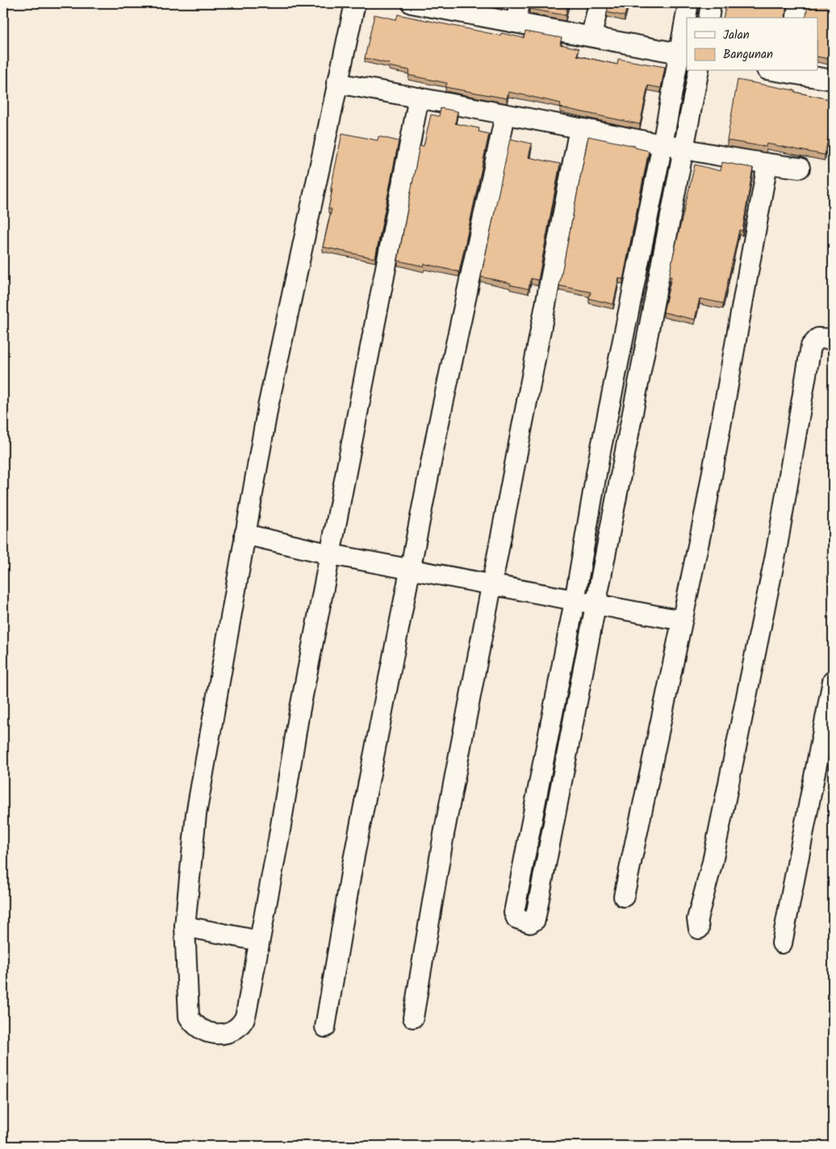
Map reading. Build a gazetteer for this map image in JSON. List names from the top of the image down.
{
  "legend": ["Jalan", "Bangunan"]
}
